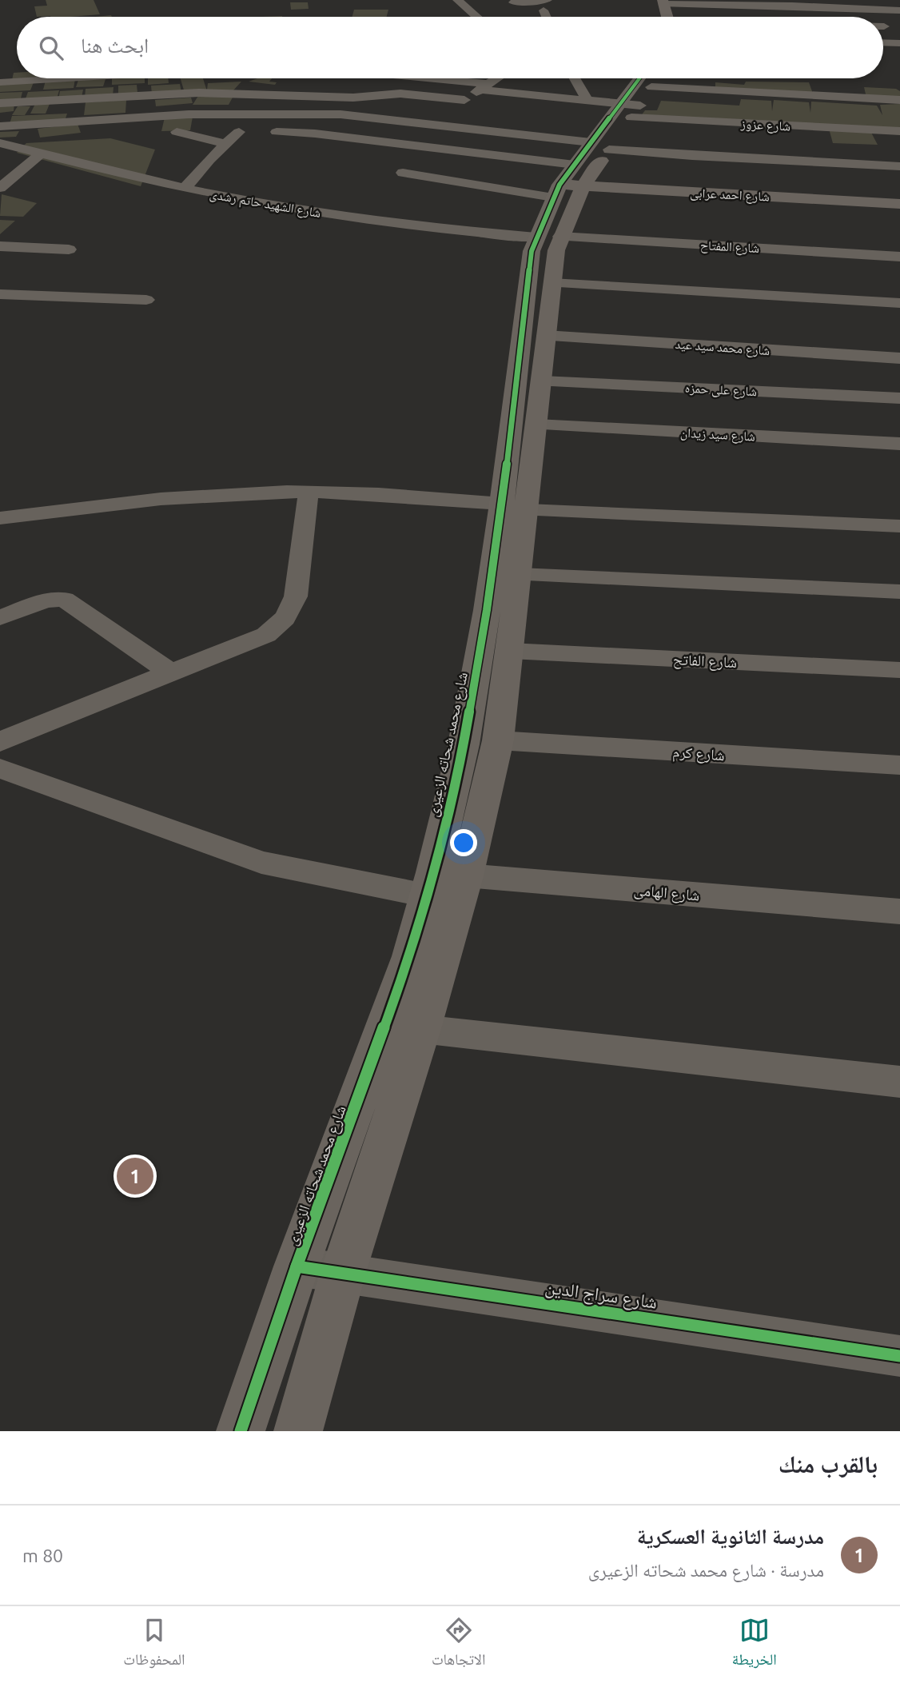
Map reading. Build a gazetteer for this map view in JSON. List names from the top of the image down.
{
  "streets": {
    "street": [
      "شارع عزوز",
      "شارع احمد عرابى",
      "شارع الشهيد حاتم رشدى",
      "شارع المفتاح",
      "شارع محمد سيد عيد",
      "شارع على حمزه",
      "شارع سيد زيدان",
      "شارع الفاتح",
      "شارع محمد شحاته الزعيرى",
      "شارع كرم",
      "شارع الهامى",
      "شارع سراج الدين"
    ]
  },
  "crossings": [
    ["شارع عزوز", "شارع محمد شحاته الزعيرى"],
    ["شارع احمد عرابى", "شارع محمد شحاته الزعيرى"],
    ["شارع الشهيد حاتم رشدى", "شارع المفتاح"],
    ["شارع الشهيد حاتم رشدى", "شارع محمد شحاته الزعيرى"],
    ["شارع المفتاح", "شارع محمد شحاته الزعيرى"],
    ["شارع محمد سيد عيد", "شارع محمد شحاته الزعيرى"],
    ["شارع على حمزه", "شارع محمد شحاته الزعيرى"],
    ["شارع سيد زيدان", "شارع محمد شحاته الزعيرى"],
    ["شارع الفاتح", "شارع محمد شحاته الزعيرى"],
    ["شارع محمد شحاته الزعيرى", "شارع كرم"],
    ["شارع محمد شحاته الزعيرى", "شارع الهامى"],
    ["شارع محمد شحاته الزعيرى", "شارع سراج الدين"]
  ],
  "page": {
    "search": "ابحث هنا",
    "pins": "1",
    "heading": "بالقرب منك",
    "list": [
      {
        "mark": "1",
        "name": "مدرسة الثانوية العسكرية",
        "note": "مدرسة · شارع محمد شحاته الزعيرى",
        "value": "80 m"
      }
    ],
    "nav": ["الخريطة", "الاتجاهات", "المحفوظات"]
  }
}
